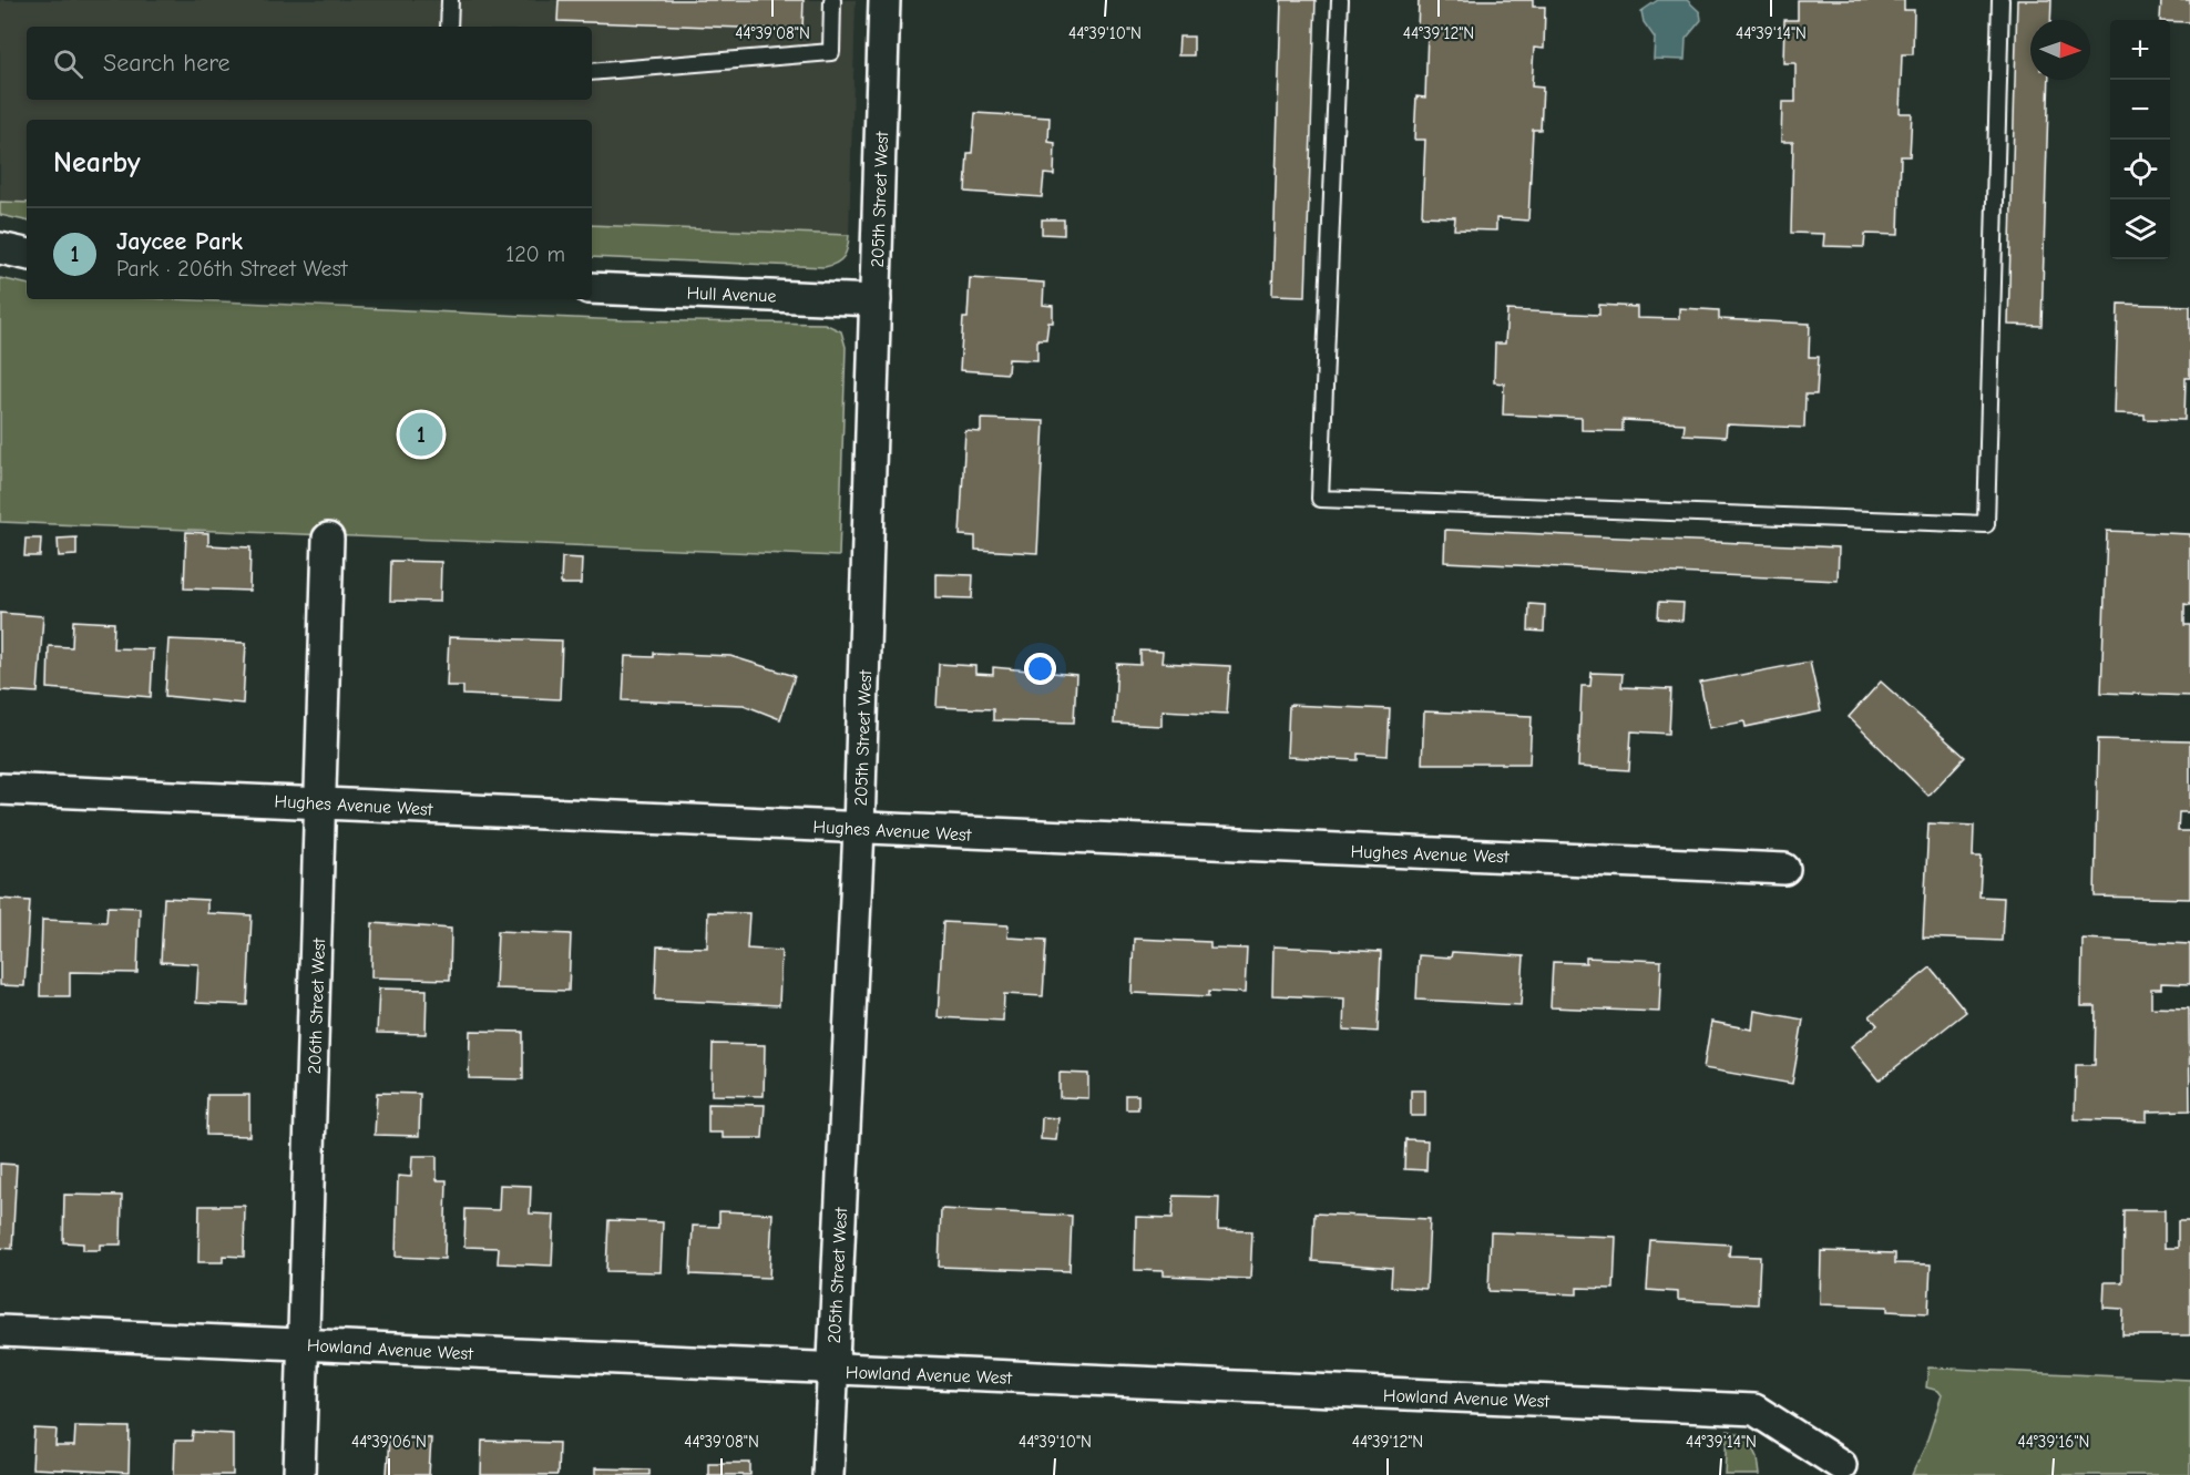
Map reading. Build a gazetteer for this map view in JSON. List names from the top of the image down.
{
  "streets": {
    "street": [
      "205th Street West",
      "Hull Avenue",
      "Hughes Avenue West",
      "206th Street West",
      "Howland Avenue West"
    ]
  },
  "crossings": [
    ["205th Street West", "Hull Avenue"],
    ["205th Street West", "Hughes Avenue West"],
    ["205th Street West", "Howland Avenue West"],
    ["Hughes Avenue West", "206th Street West"],
    ["206th Street West", "Howland Avenue West"]
  ],
  "north": "right",
  "page": {
    "map_buttons": ["+", "−"],
    "search": "Search here",
    "heading": "Nearby",
    "list": [
      {
        "mark": "1",
        "name": "Jaycee Park",
        "note": "Park · 206th Street West",
        "value": "120 m"
      }
    ],
    "pins": "1"
  },
  "coordinates": [
    "44°39'08\"N",
    "44°39'10\"N",
    "44°39'12\"N",
    "44°39'14\"N",
    "44°39'06\"N",
    "44°39'16\"N"
  ]
}
